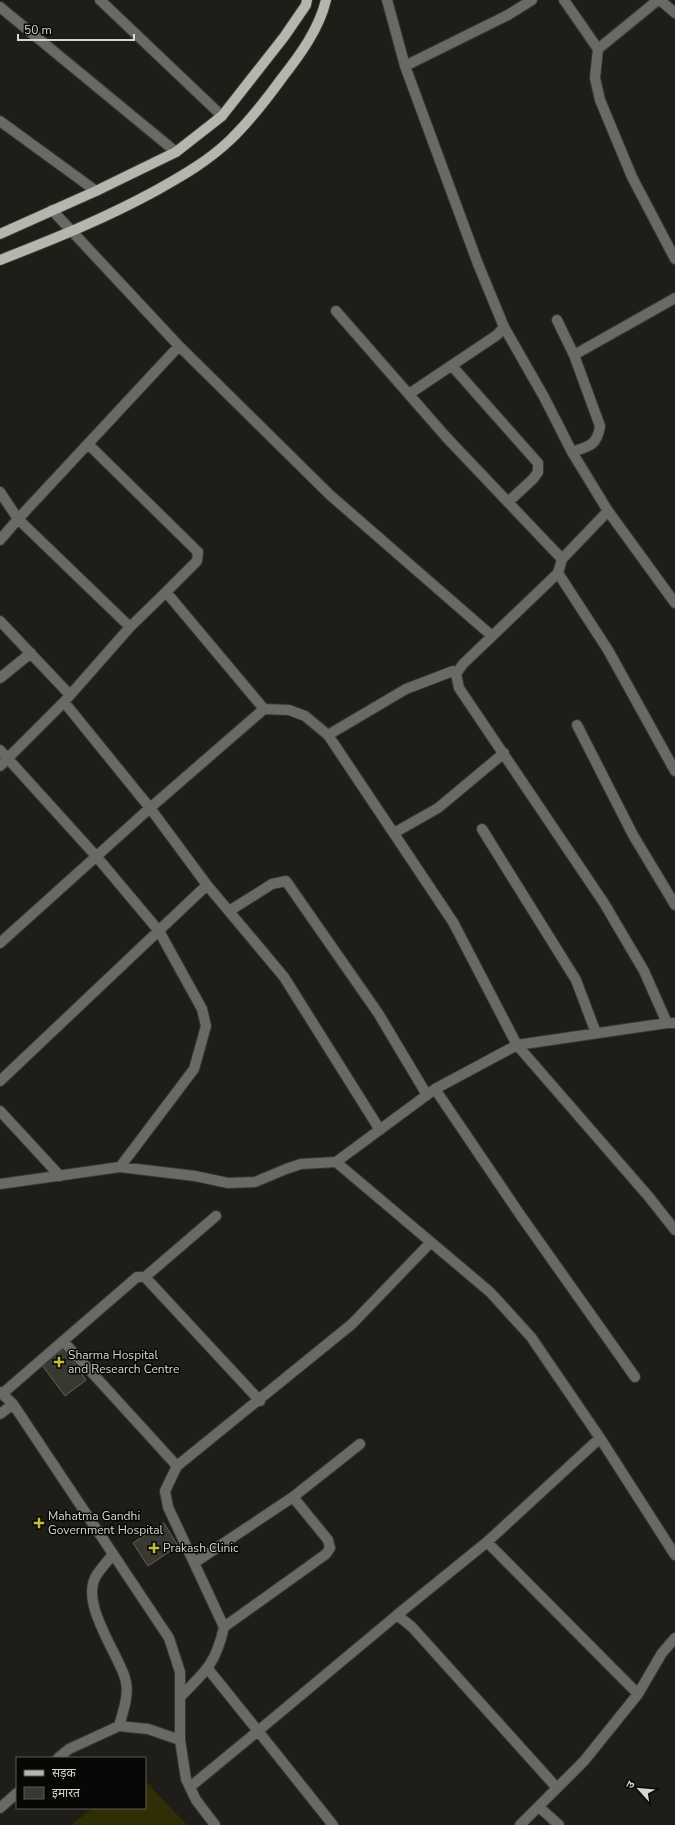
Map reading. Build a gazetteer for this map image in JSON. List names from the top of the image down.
{
  "places": {
    "health": ["Sharma Hospital and Research Centre", "Mahatma Gandhi Government Hospital", "Prakash Clinic"]
  },
  "legend": ["सड़क", "इमारत"],
  "scale_bar": "50 m",
  "north": "top left"
}
